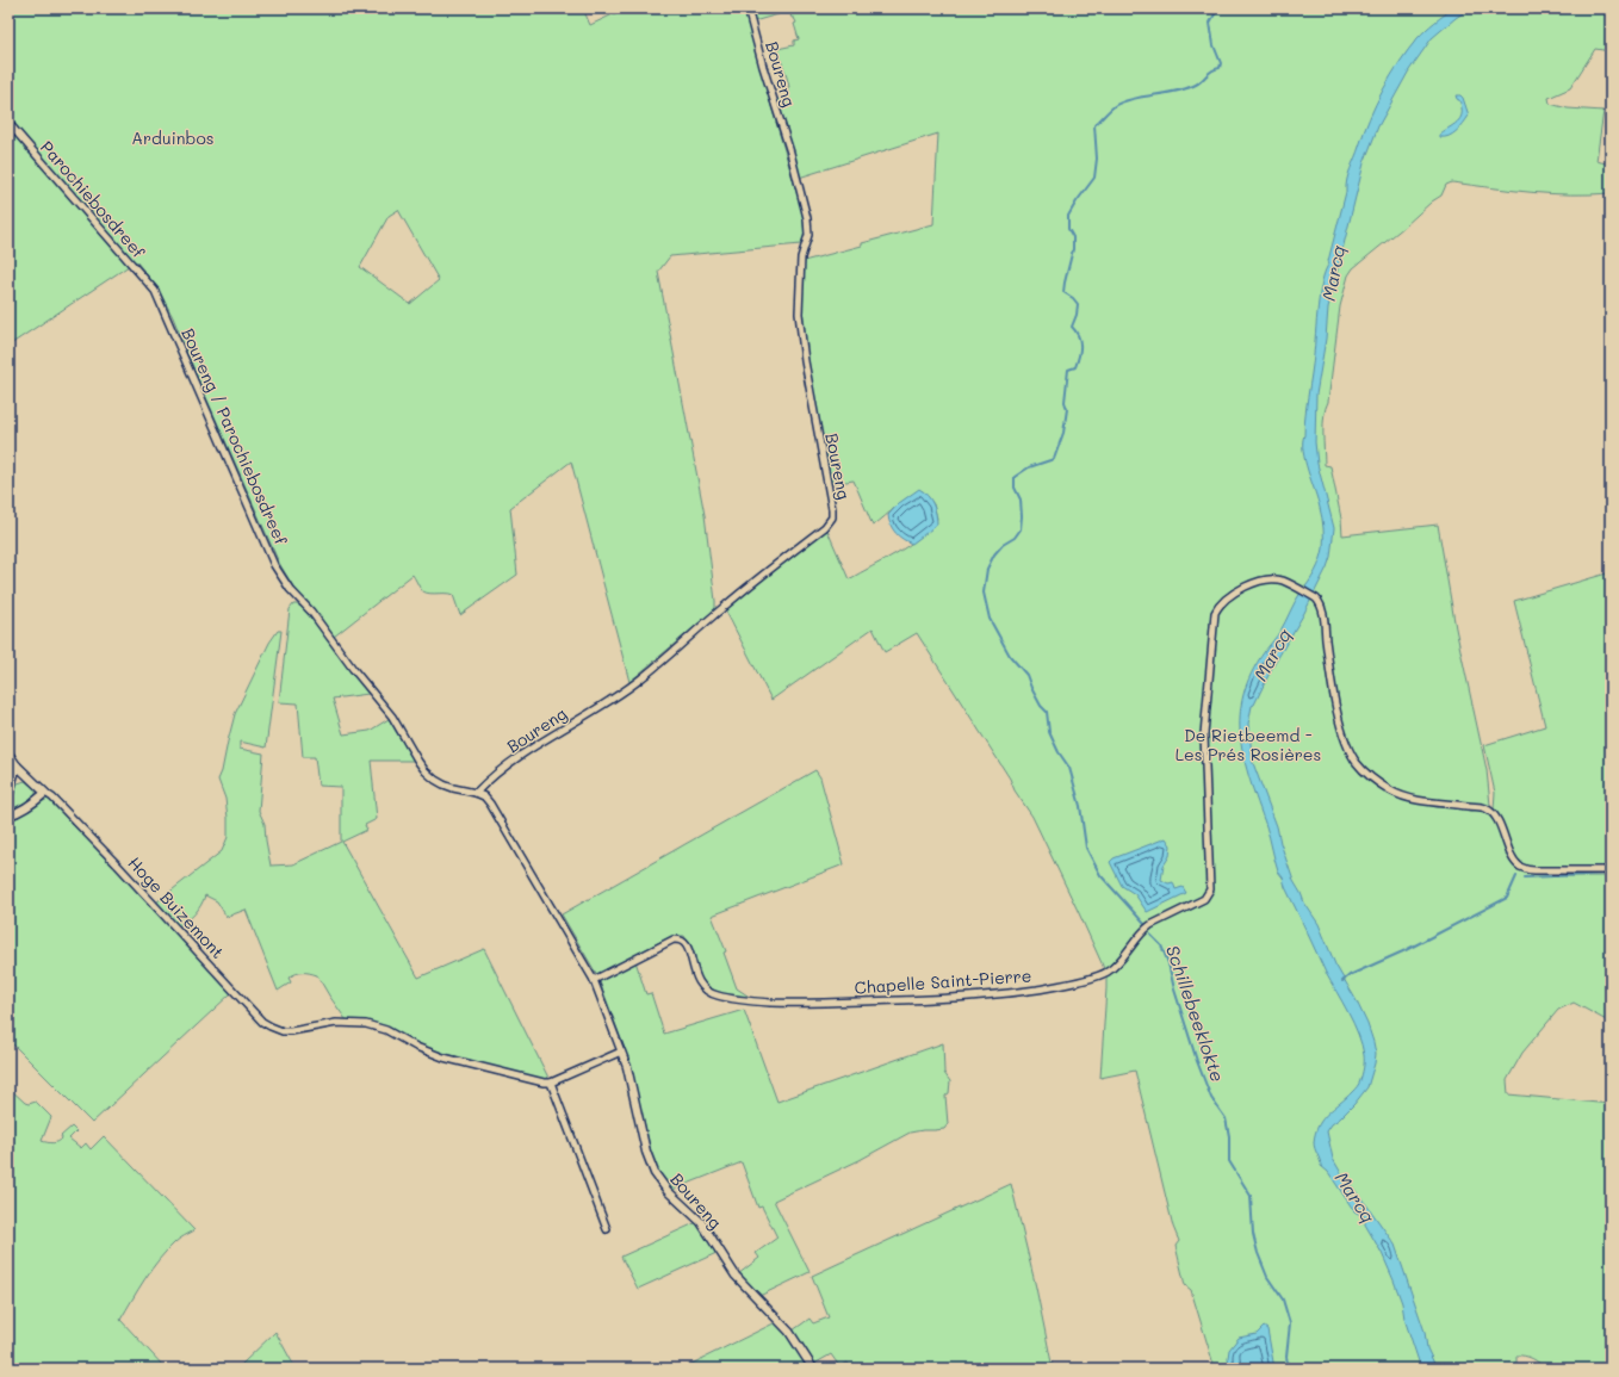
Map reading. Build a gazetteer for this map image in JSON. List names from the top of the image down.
{
  "streets": {
    "street": [
      "Boureng",
      "Parochiebosdreef",
      "Boureng / Parochiebosdreef",
      "Hoge Buizemont",
      "Chapelle Saint-Pierre"
    ]
  },
  "crossings": [
    ["Boureng", "Boureng / Parochiebosdreef"],
    ["Boureng", "Chapelle Saint-Pierre"],
    ["Parochiebosdreef", "Boureng / Parochiebosdreef"]
  ],
  "water": ["Marcq", "Schillebeeklokte"],
  "parks": ["Arduinbos", "De Rietbeemd - Les Prés Rosières"]
}
